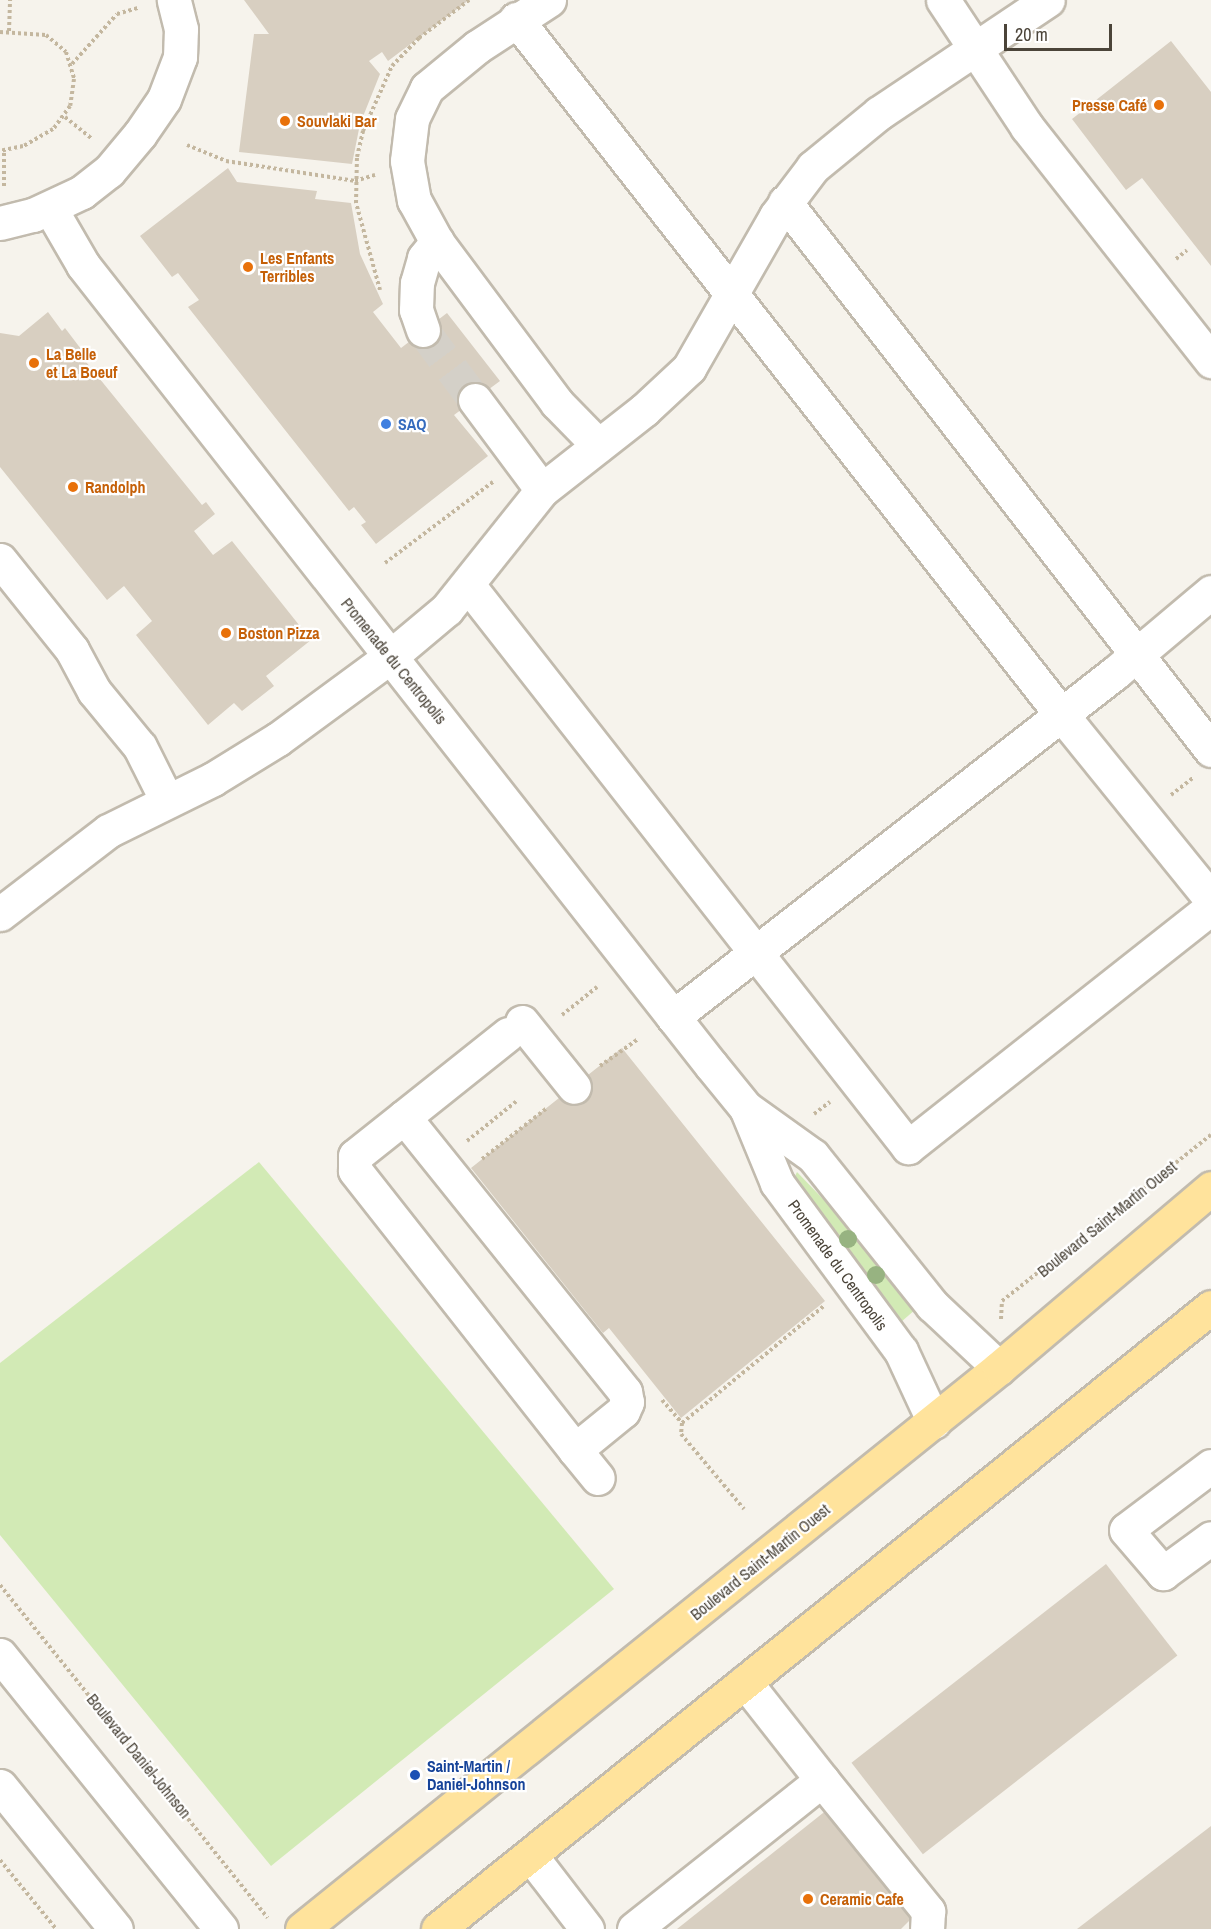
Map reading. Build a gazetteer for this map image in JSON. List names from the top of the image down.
{
  "streets": {
    "main road": ["Boulevard Saint-Martin Ouest"],
    "street": ["Promenade du Centropolis"],
    "path": ["Boulevard Daniel-Johnson"]
  },
  "crossings": [
    ["Promenade du Centropolis", "Boulevard Saint-Martin Ouest"]
  ],
  "places": [
    "Presse Café",
    "Souvlaki Bar",
    "Les Enfants Terribles",
    "La Belle et La Boeuf",
    "SAQ",
    "Randolph",
    "Boston Pizza",
    "Saint-Martin / Daniel-Johnson",
    "Ceramic Cafe"
  ],
  "scale_bar": "20 m"
}
